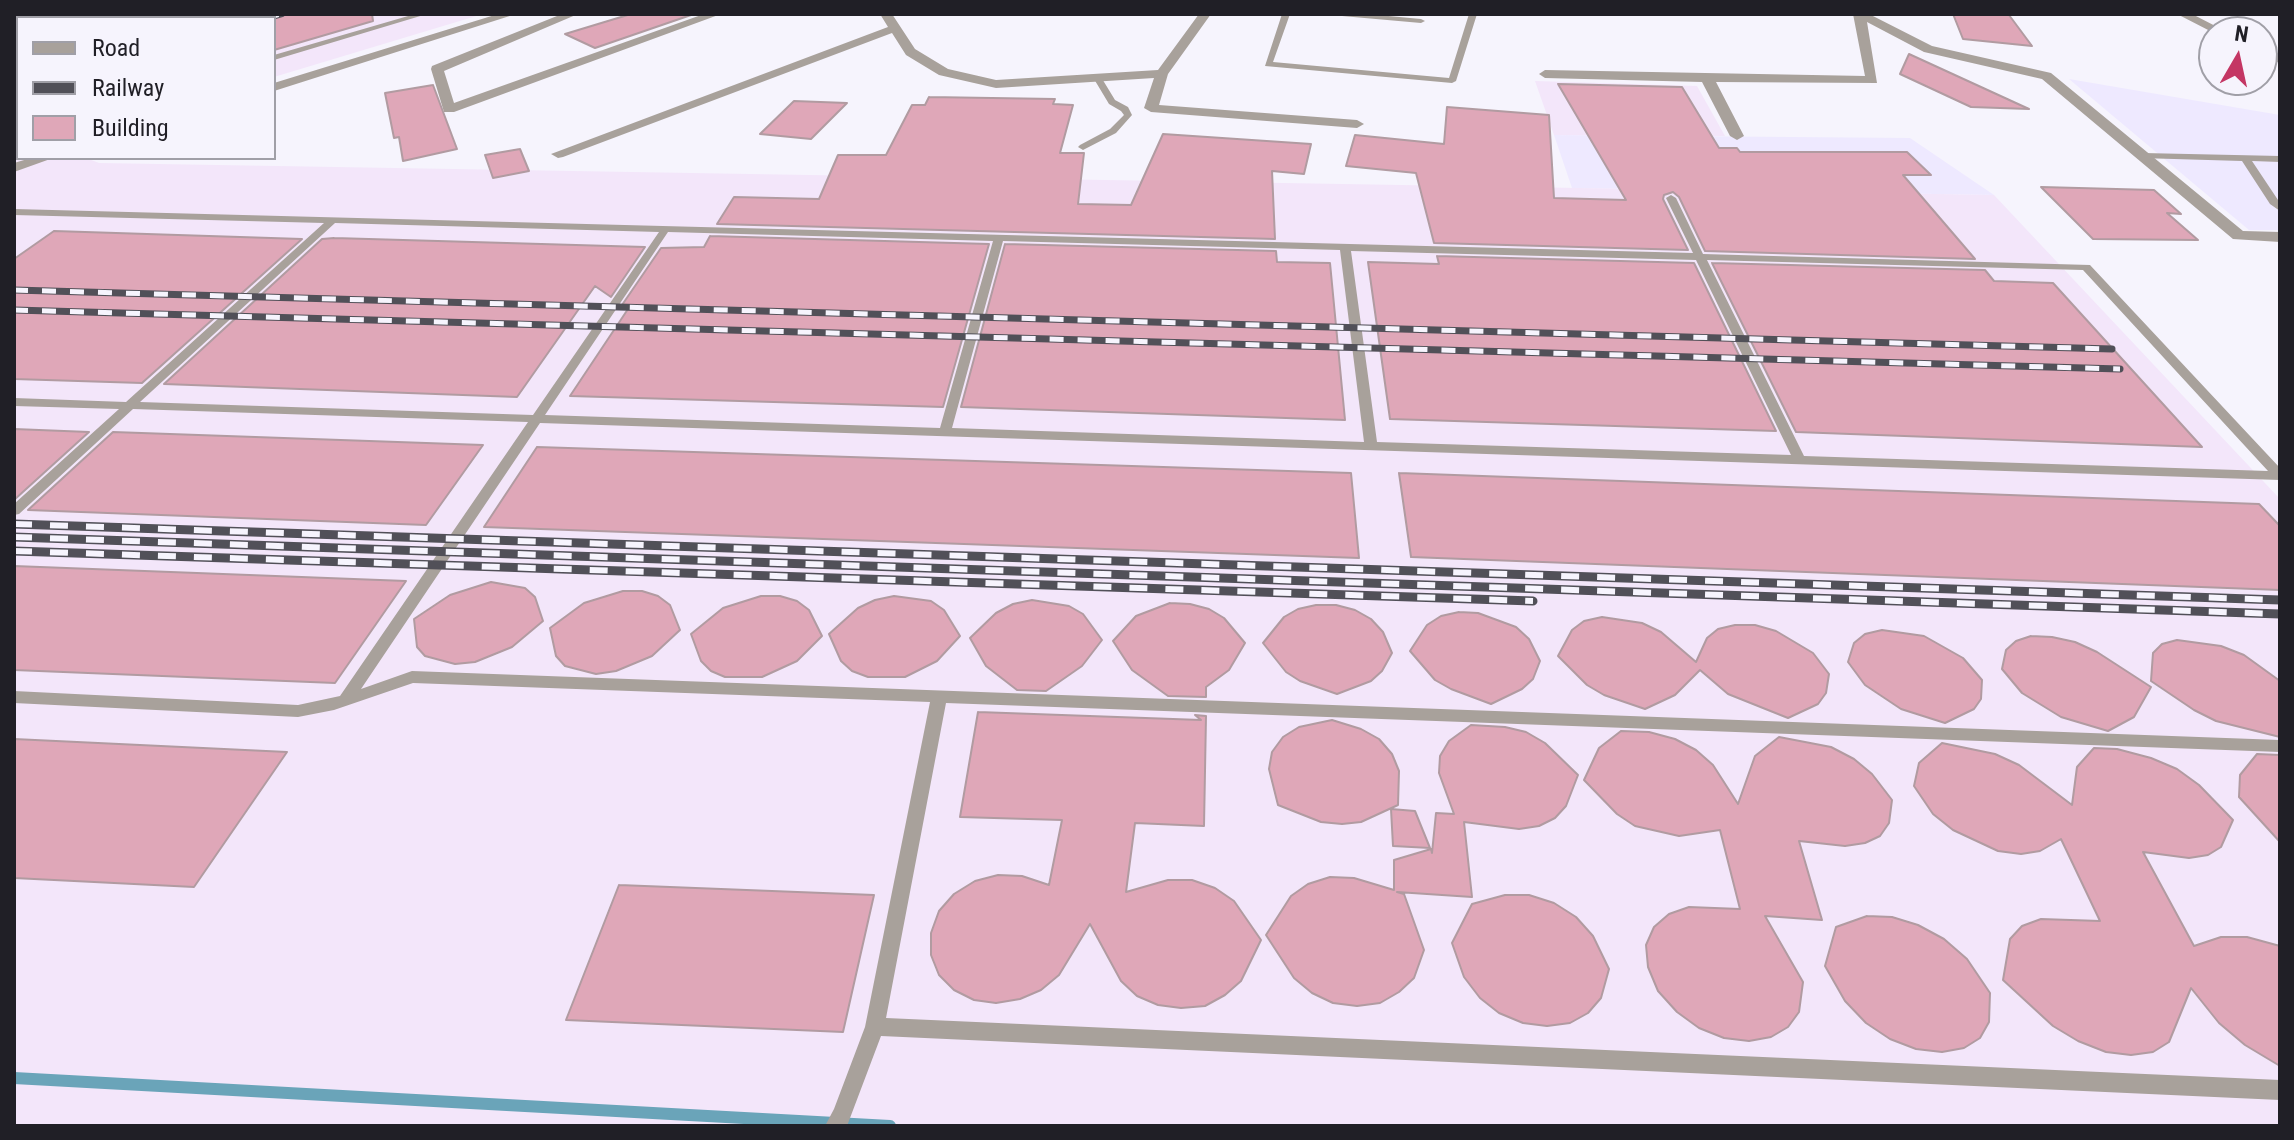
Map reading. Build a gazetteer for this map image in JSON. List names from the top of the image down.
{
  "legend": ["Road", "Railway", "Building"],
  "north": "top"
}
